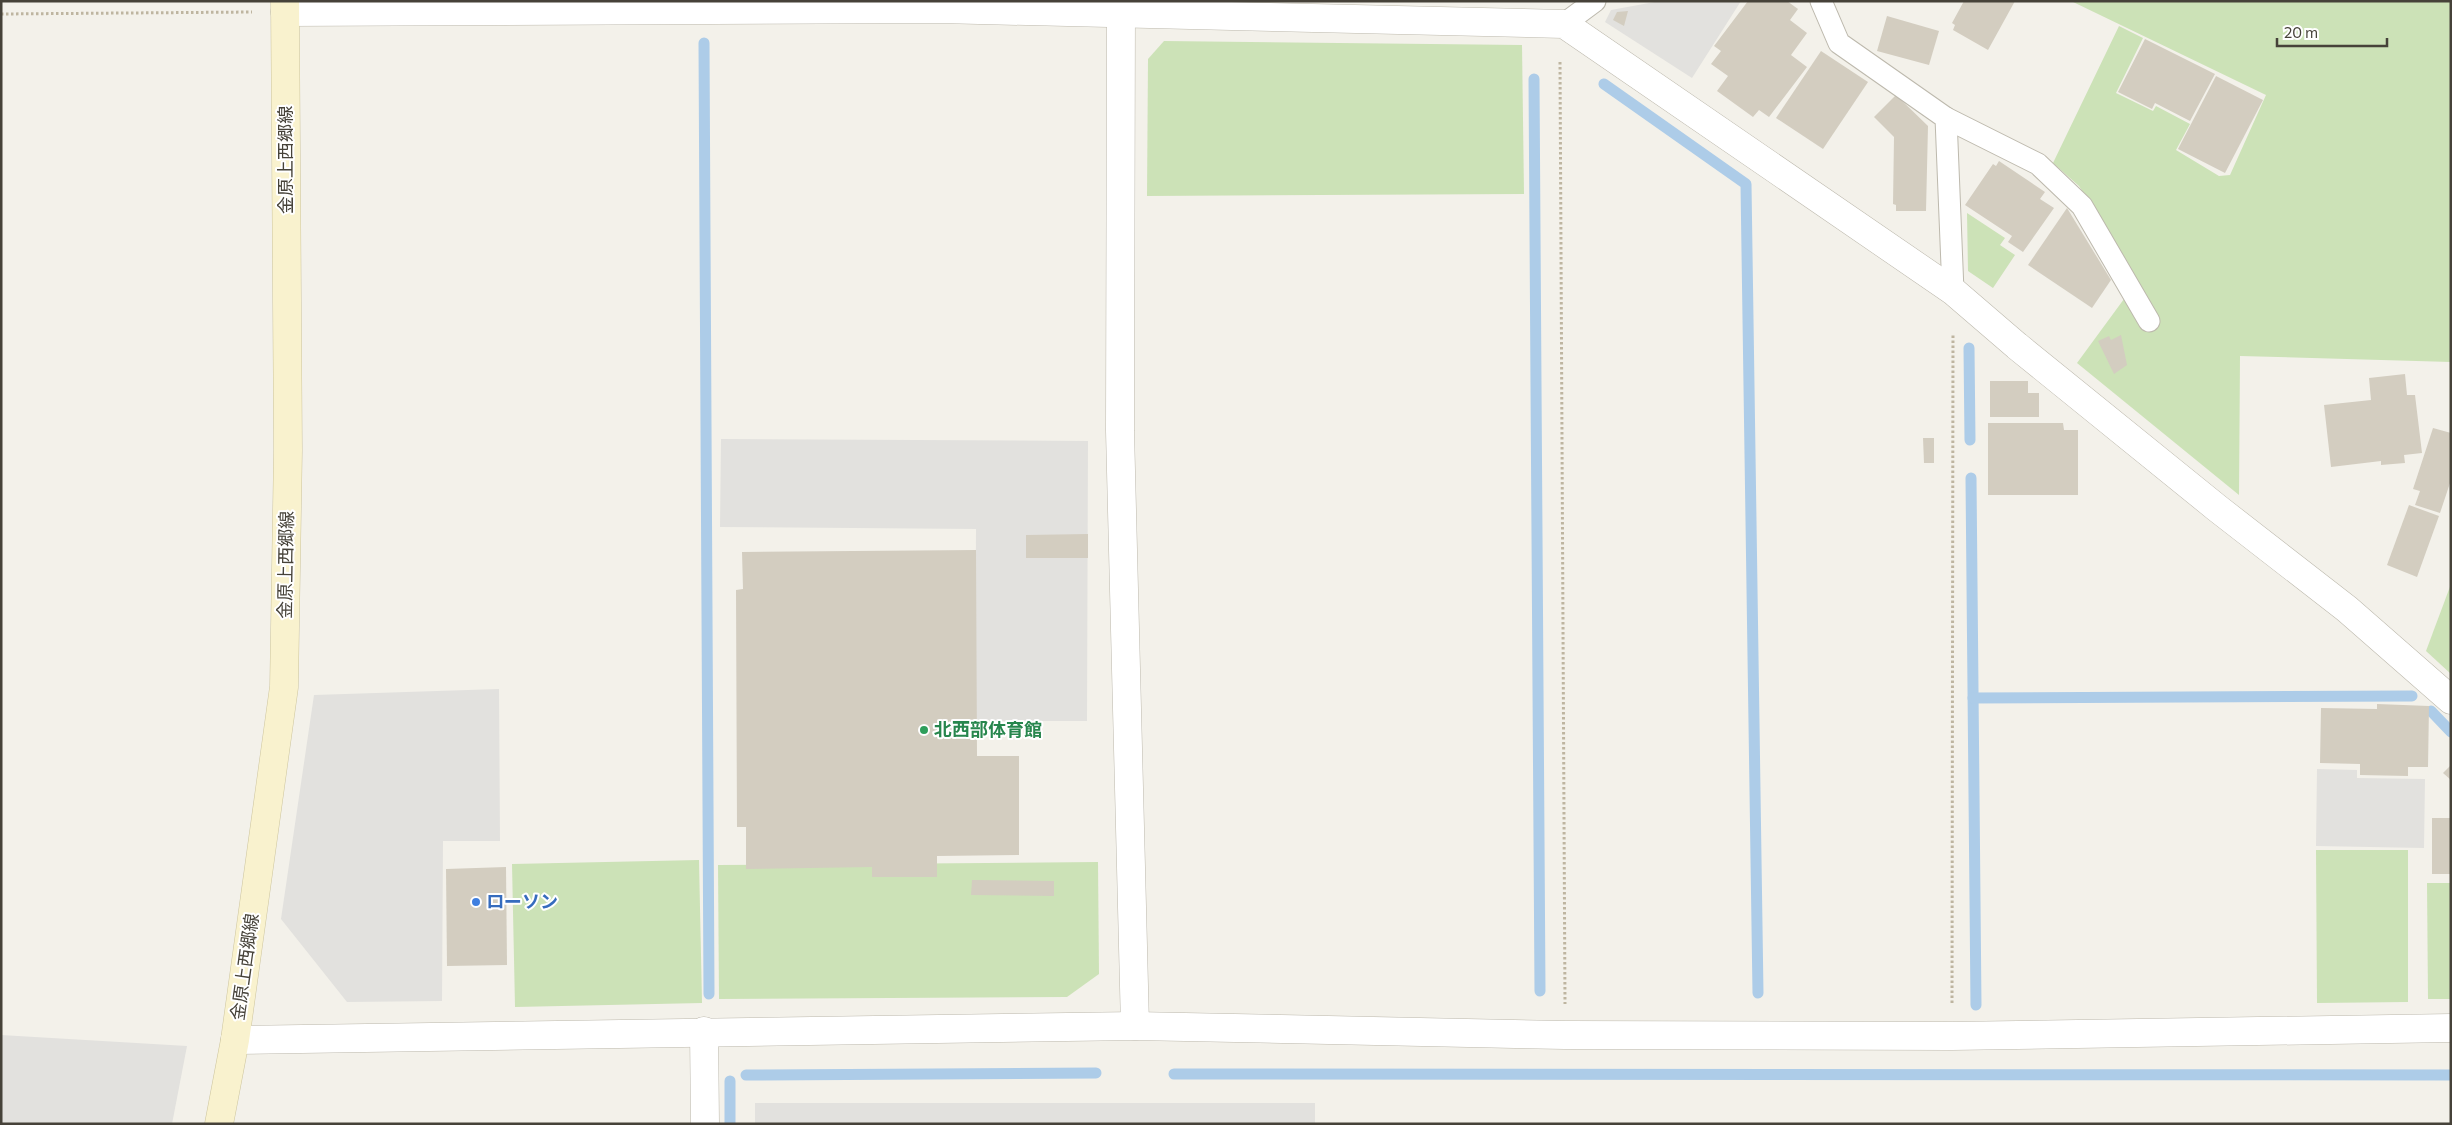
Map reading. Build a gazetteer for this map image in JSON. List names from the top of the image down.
{
  "streets": {
    "main road": ["金原上西郷線"]
  },
  "places": ["北西部体育館", "ローソン"],
  "scale_bar": "20 m"
}
